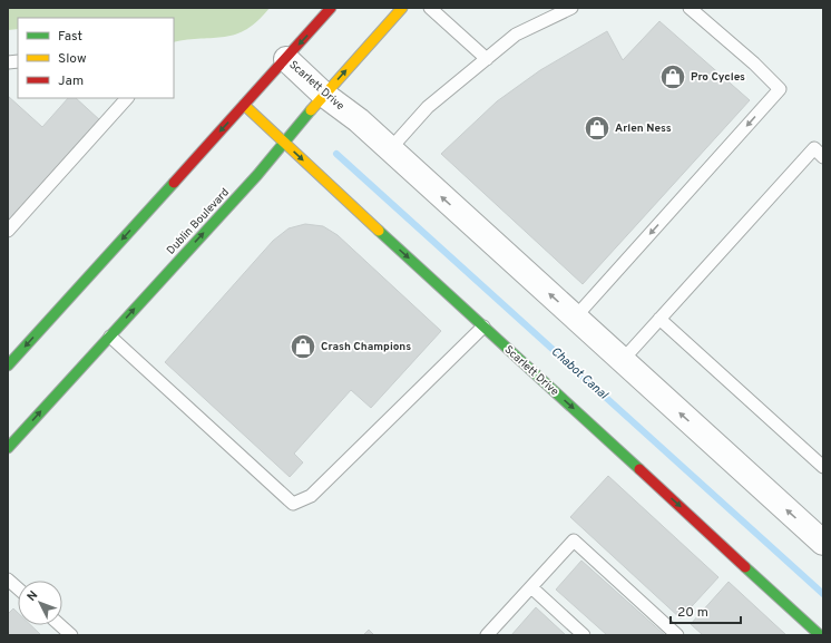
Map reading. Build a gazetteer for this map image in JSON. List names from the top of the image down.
{
  "streets": {
    "main road": ["Scarlett Drive", "Dublin Boulevard"]
  },
  "crossings": [
    ["Scarlett Drive", "Dublin Boulevard"]
  ],
  "water": ["Chabot Canal"],
  "places": {
    "shop": ["Pro Cycles", "Arlen Ness", "Crash Champions"]
  },
  "legend": ["Fast", "Slow", "Jam"],
  "scale_bar": "20 m",
  "north": "top left"
}
